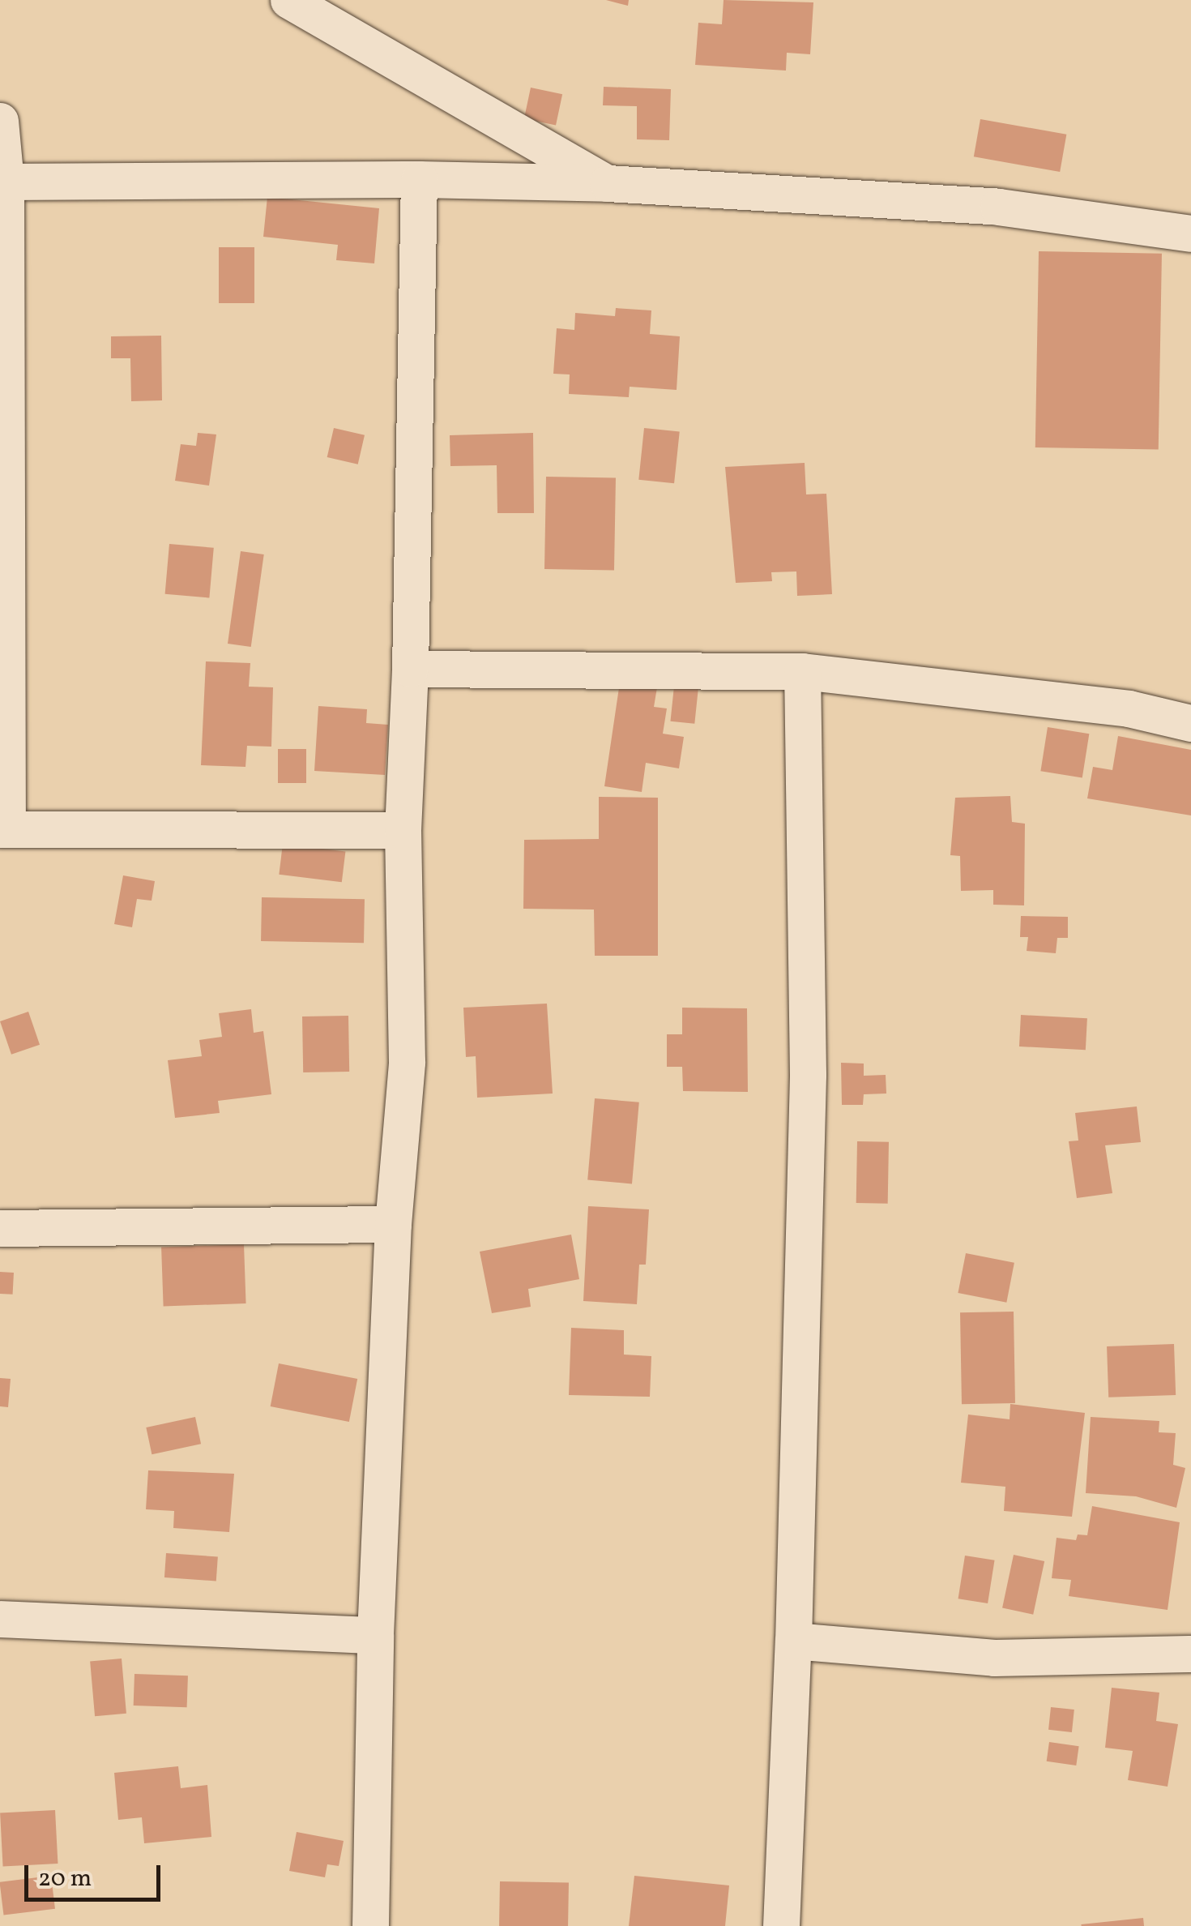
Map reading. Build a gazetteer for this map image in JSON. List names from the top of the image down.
{
  "scale_bar": "20 m"
}
